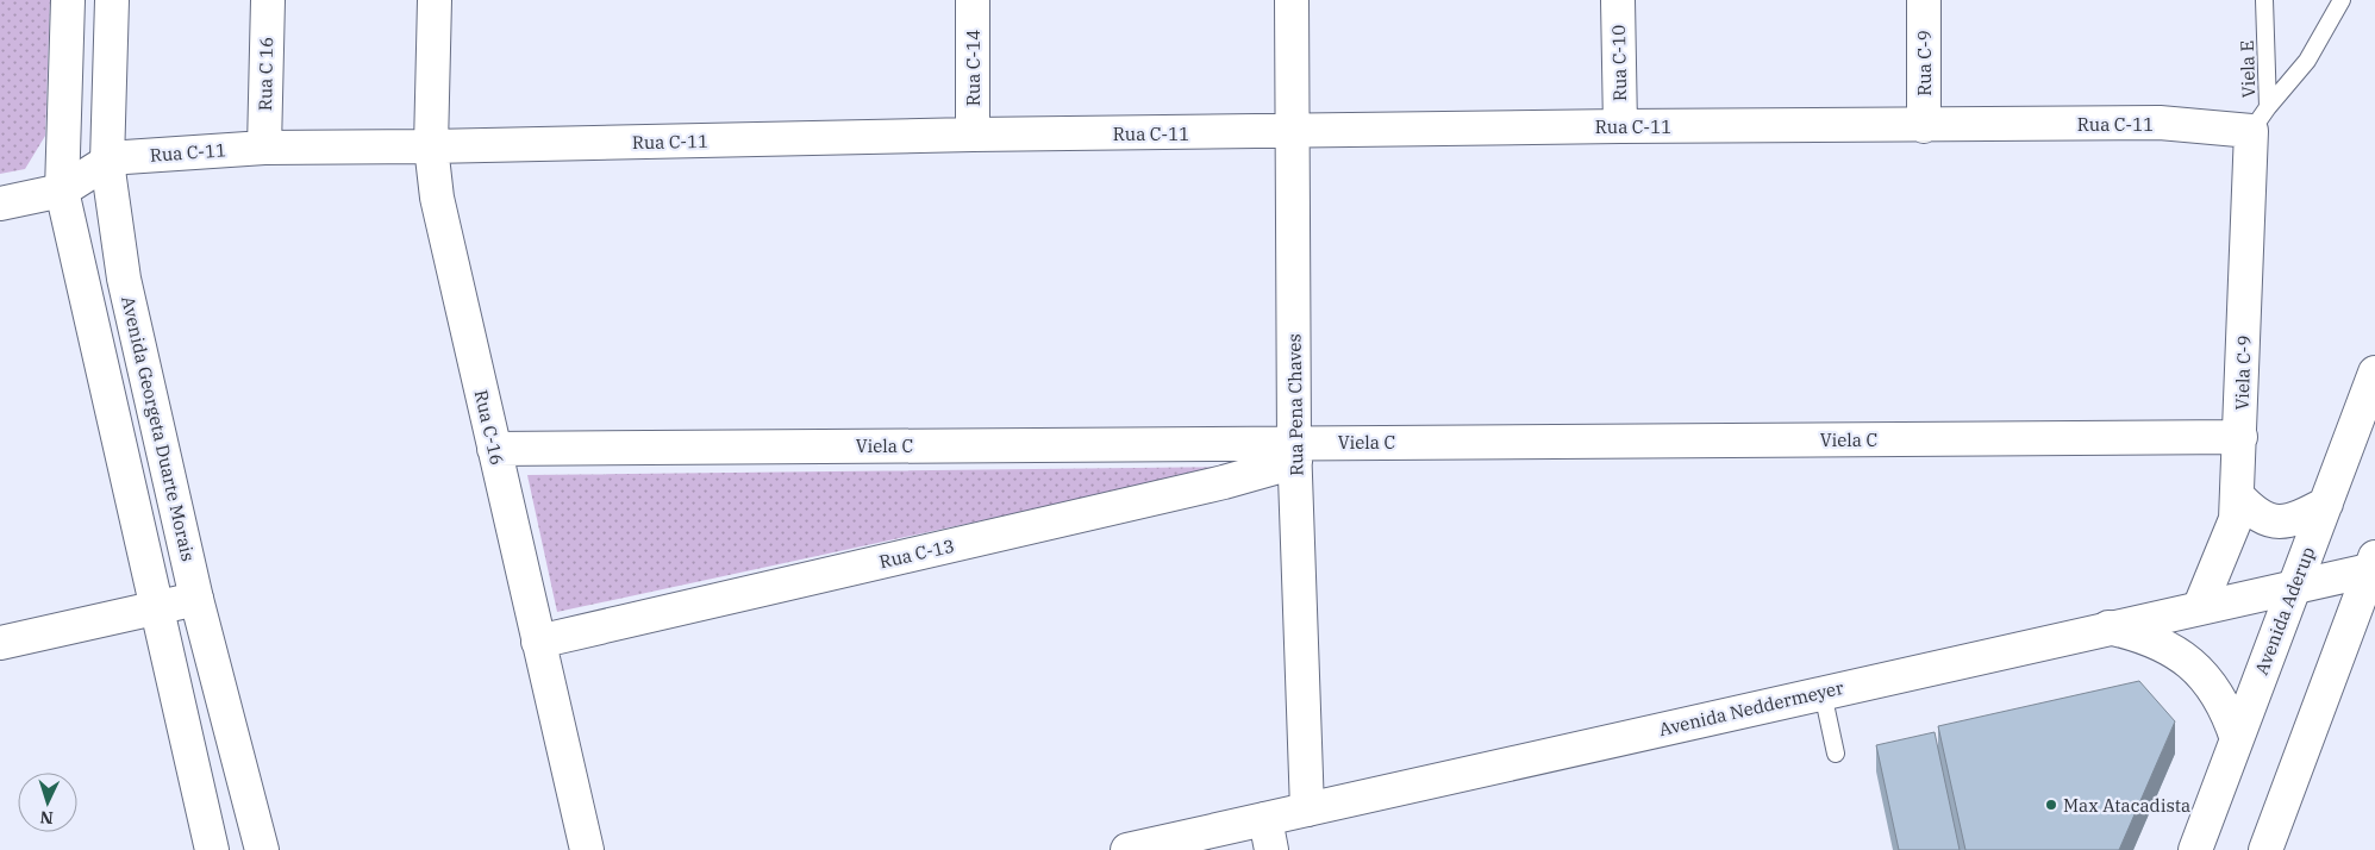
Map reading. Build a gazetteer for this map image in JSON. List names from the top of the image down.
{
  "streets": {
    "street": [
      "Rua C-10",
      "Rua C-9",
      "Rua C-14",
      "Rua C 16",
      "Rua C-11",
      "Viela C-9",
      "Rua Pena Chaves",
      "Rua C-16",
      "Avenida Georgeta Duarte Morais",
      "Viela C",
      "Rua C-13",
      "Avenida Aderup",
      "Avenida Neddermeyer"
    ],
    "lane": ["Viela E"]
  },
  "crossings": [
    ["Rua C-10", "Rua C-11"],
    ["Rua C-9", "Rua C-11"],
    ["Rua C-14", "Rua C-11"],
    ["Viela E", "Rua C-11"],
    ["Viela E", "Viela C-9"],
    ["Rua C 16", "Rua C-11"],
    ["Rua C-11", "Viela C-9"],
    ["Rua C-11", "Rua Pena Chaves"],
    ["Rua C-11", "Rua C-16"],
    ["Rua C-11", "Avenida Georgeta Duarte Morais"],
    ["Viela C-9", "Viela C"],
    ["Viela C-9", "Avenida Neddermeyer"],
    ["Rua Pena Chaves", "Viela C"],
    ["Rua Pena Chaves", "Rua C-13"],
    ["Rua Pena Chaves", "Avenida Neddermeyer"],
    ["Rua C-16", "Viela C"],
    ["Rua C-16", "Rua C-13"],
    ["Viela C", "Rua C-13"],
    ["Avenida Aderup", "Avenida Neddermeyer"]
  ],
  "places": ["Max Atacadista"],
  "north": "bottom"
}
